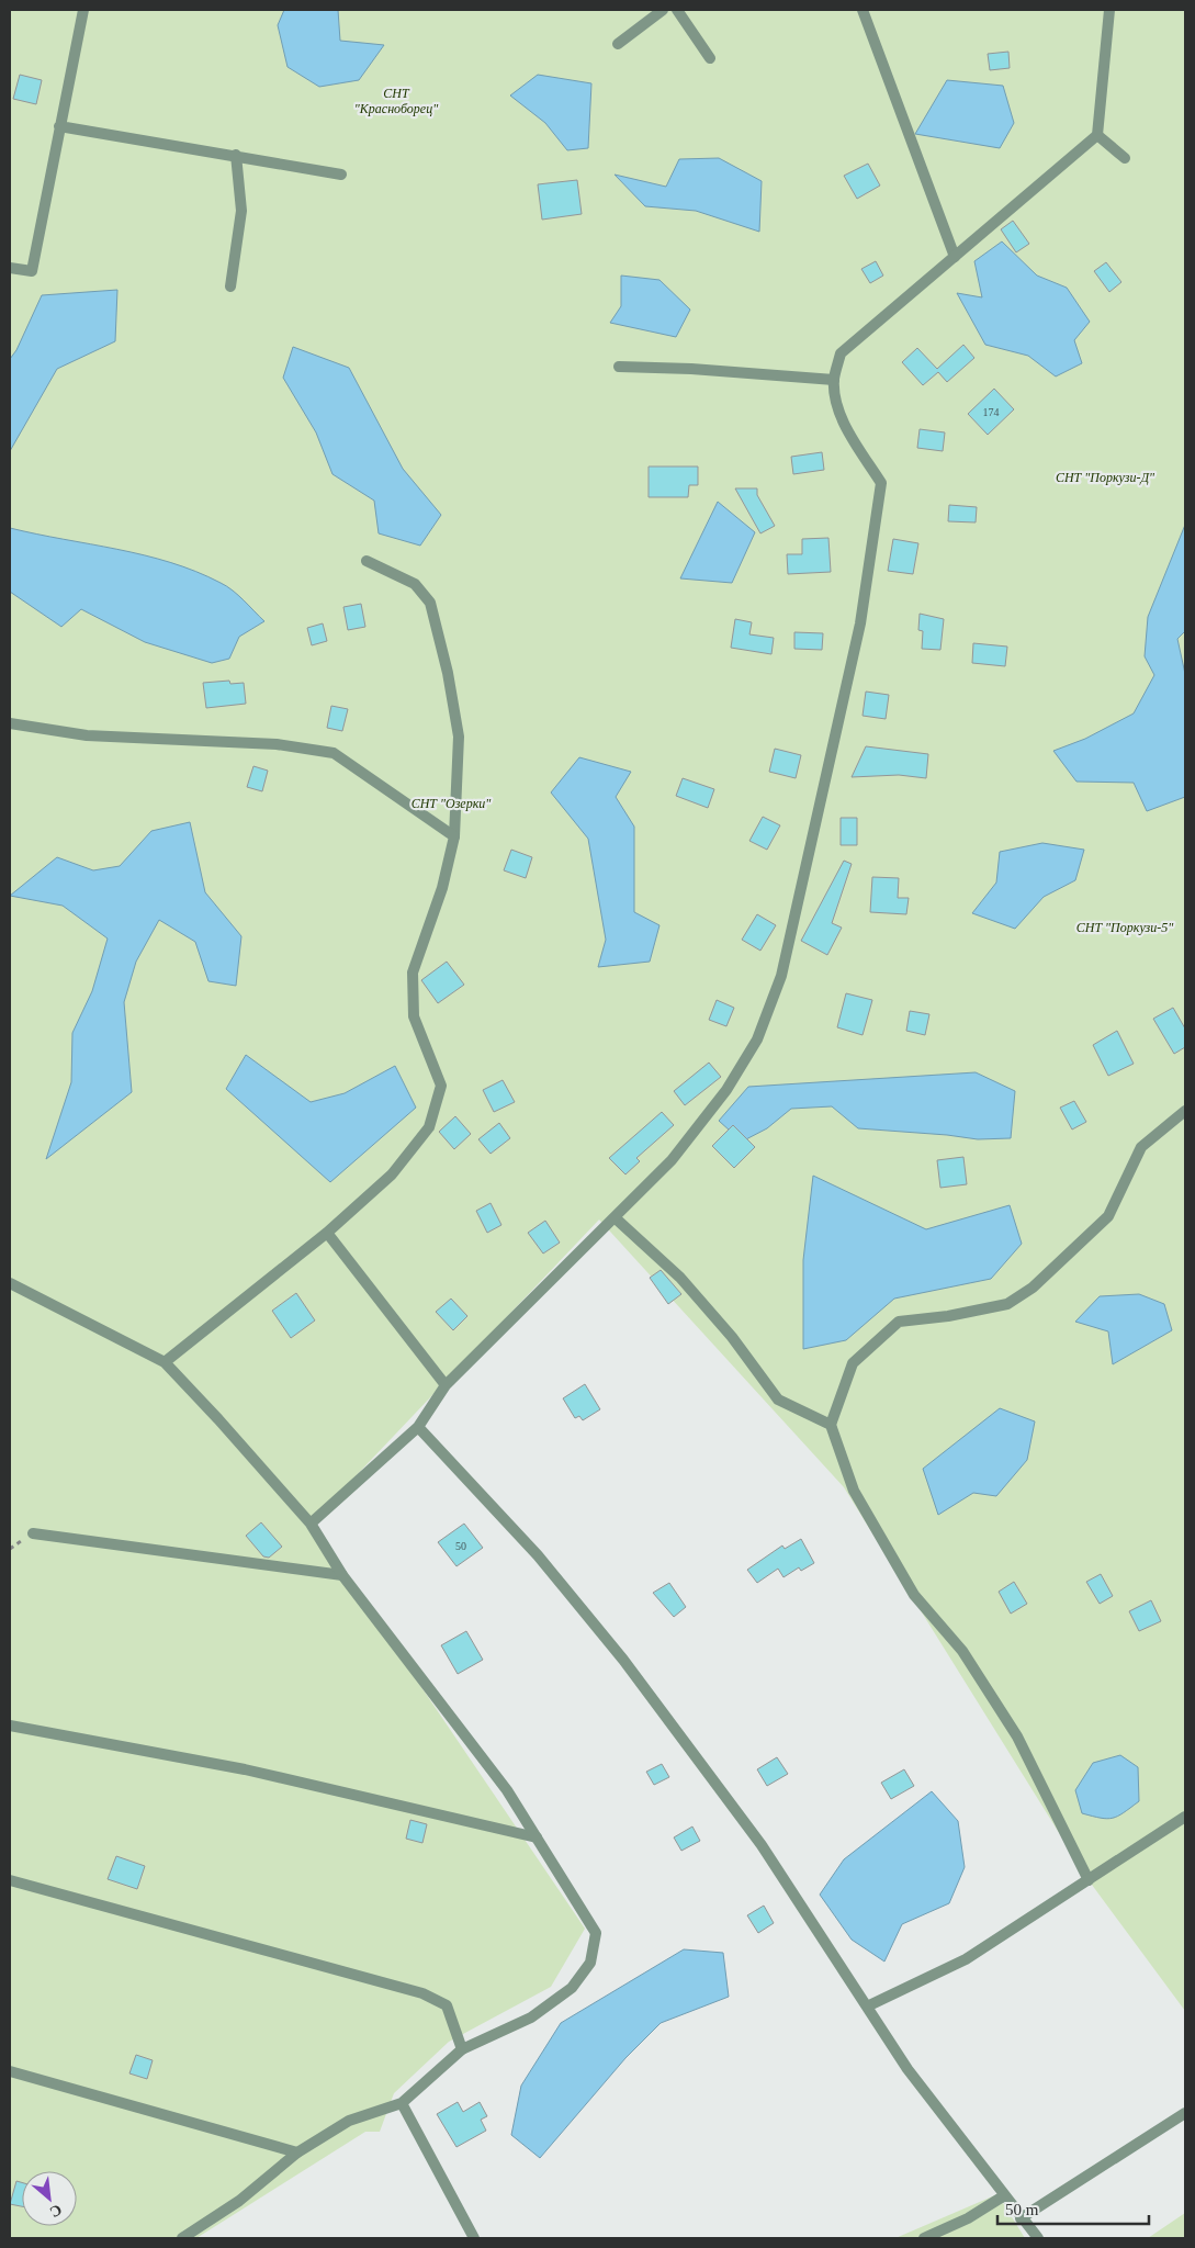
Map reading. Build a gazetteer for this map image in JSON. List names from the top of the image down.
{
  "parks": [
    "СНТ \"Красноборец\"",
    "СНТ \"Поркузи-Д\"",
    "СНТ \"Озерки\"",
    "СНТ \"Поркузи-5\""
  ],
  "house_numbers": ["174", "50"],
  "scale_bar": "50 m",
  "north": "bottom right"
}
